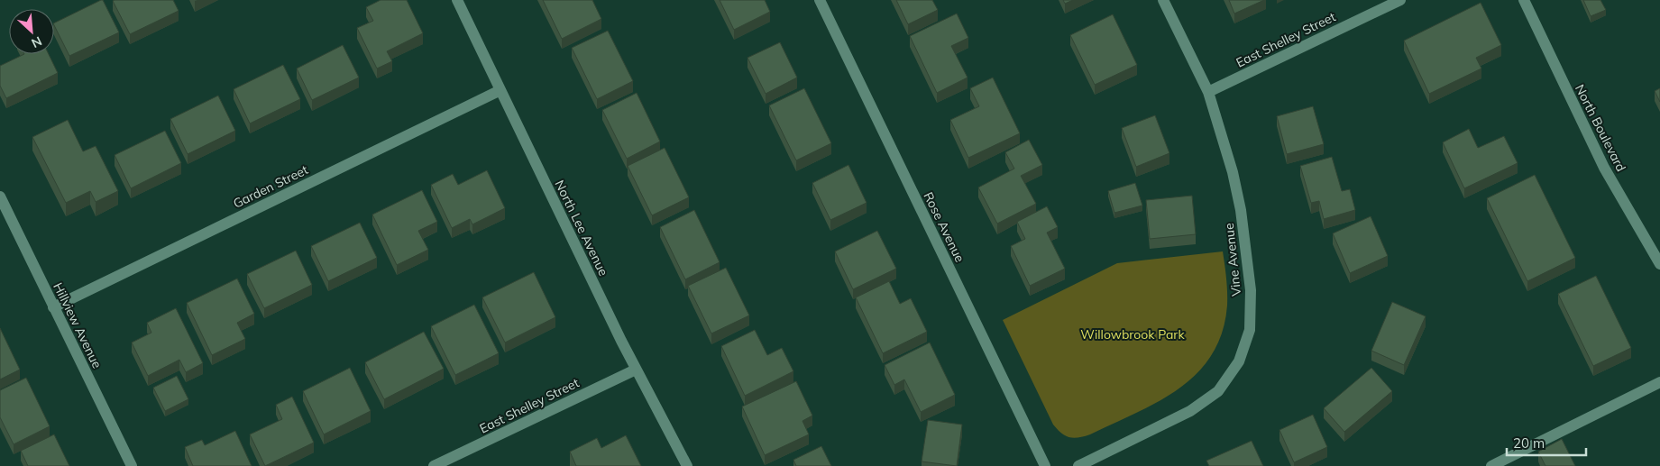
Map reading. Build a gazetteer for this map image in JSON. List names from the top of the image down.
{
  "streets": {
    "street": [
      "East Shelley Street",
      "North Boulevard",
      "Garden Street",
      "Rose Avenue",
      "North Lee Avenue",
      "Vine Avenue",
      "Hillview Avenue"
    ]
  },
  "crossings": [
    ["East Shelley Street", "North Lee Avenue"],
    ["East Shelley Street", "Vine Avenue"],
    ["Garden Street", "North Lee Avenue"],
    ["Garden Street", "Hillview Avenue"]
  ],
  "parks": ["Willowbrook Park"],
  "scale_bar": "20 m",
  "north": "bottom right"
}
